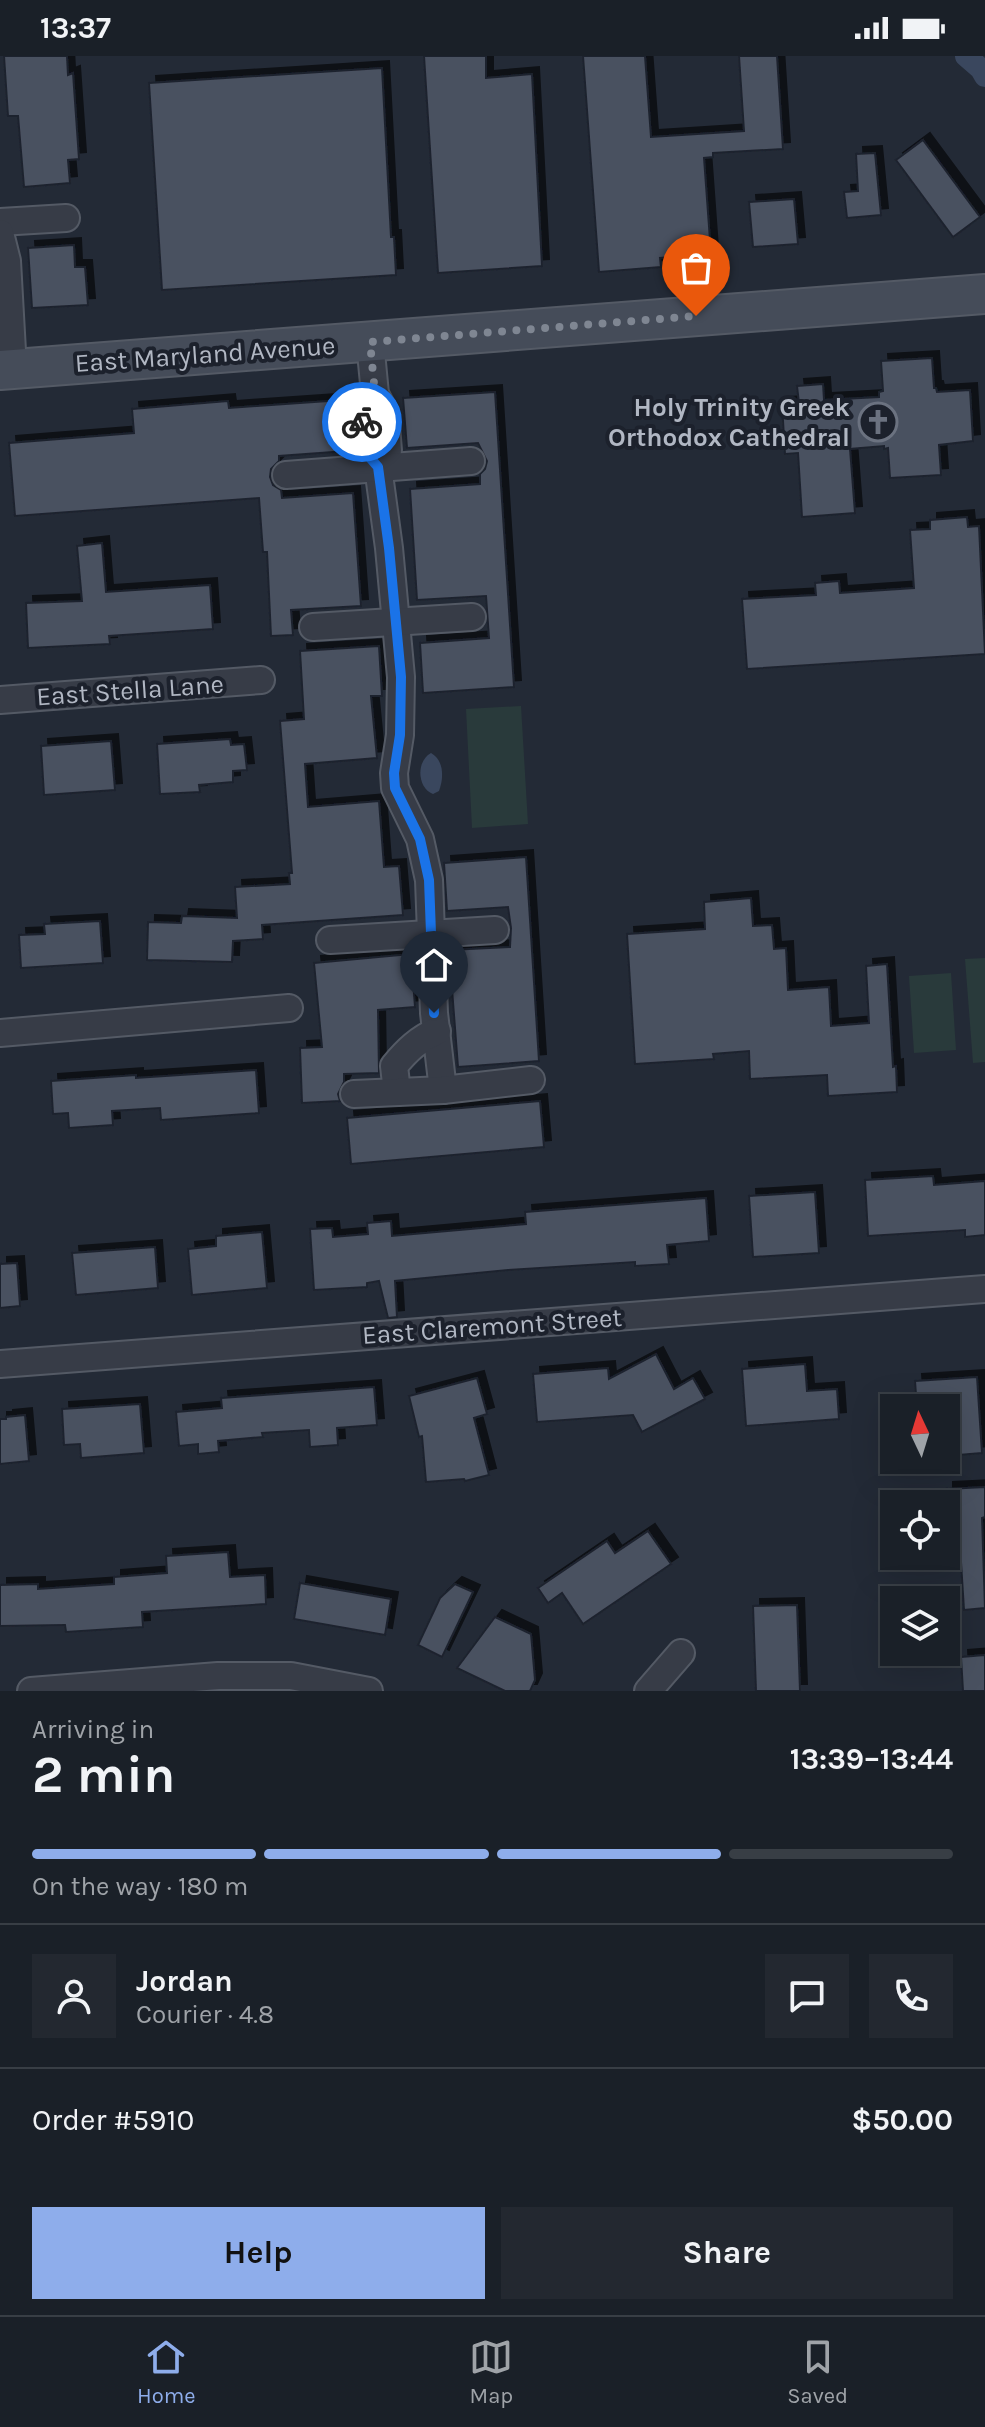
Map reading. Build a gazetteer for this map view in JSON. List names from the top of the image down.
{
  "streets": {
    "street": ["East Maryland Avenue", "East Stella Lane", "East Claremont Street"]
  },
  "places": {
    "church": ["Holy Trinity Greek Orthodox Cathedral"]
  },
  "north": "top",
  "page": {
    "status": "13:37",
    "heading": ["2 min", "Arriving in", "13:39–13:44"],
    "panel": [
      "Jordan",
      "Courier · 4.8",
      "Order #5910",
      "$50.00"
    ],
    "bar": "On the way · 180 m",
    "buttons": ["Help", "Share"],
    "tabs": ["Home", "Map", "Saved"]
  }
}
